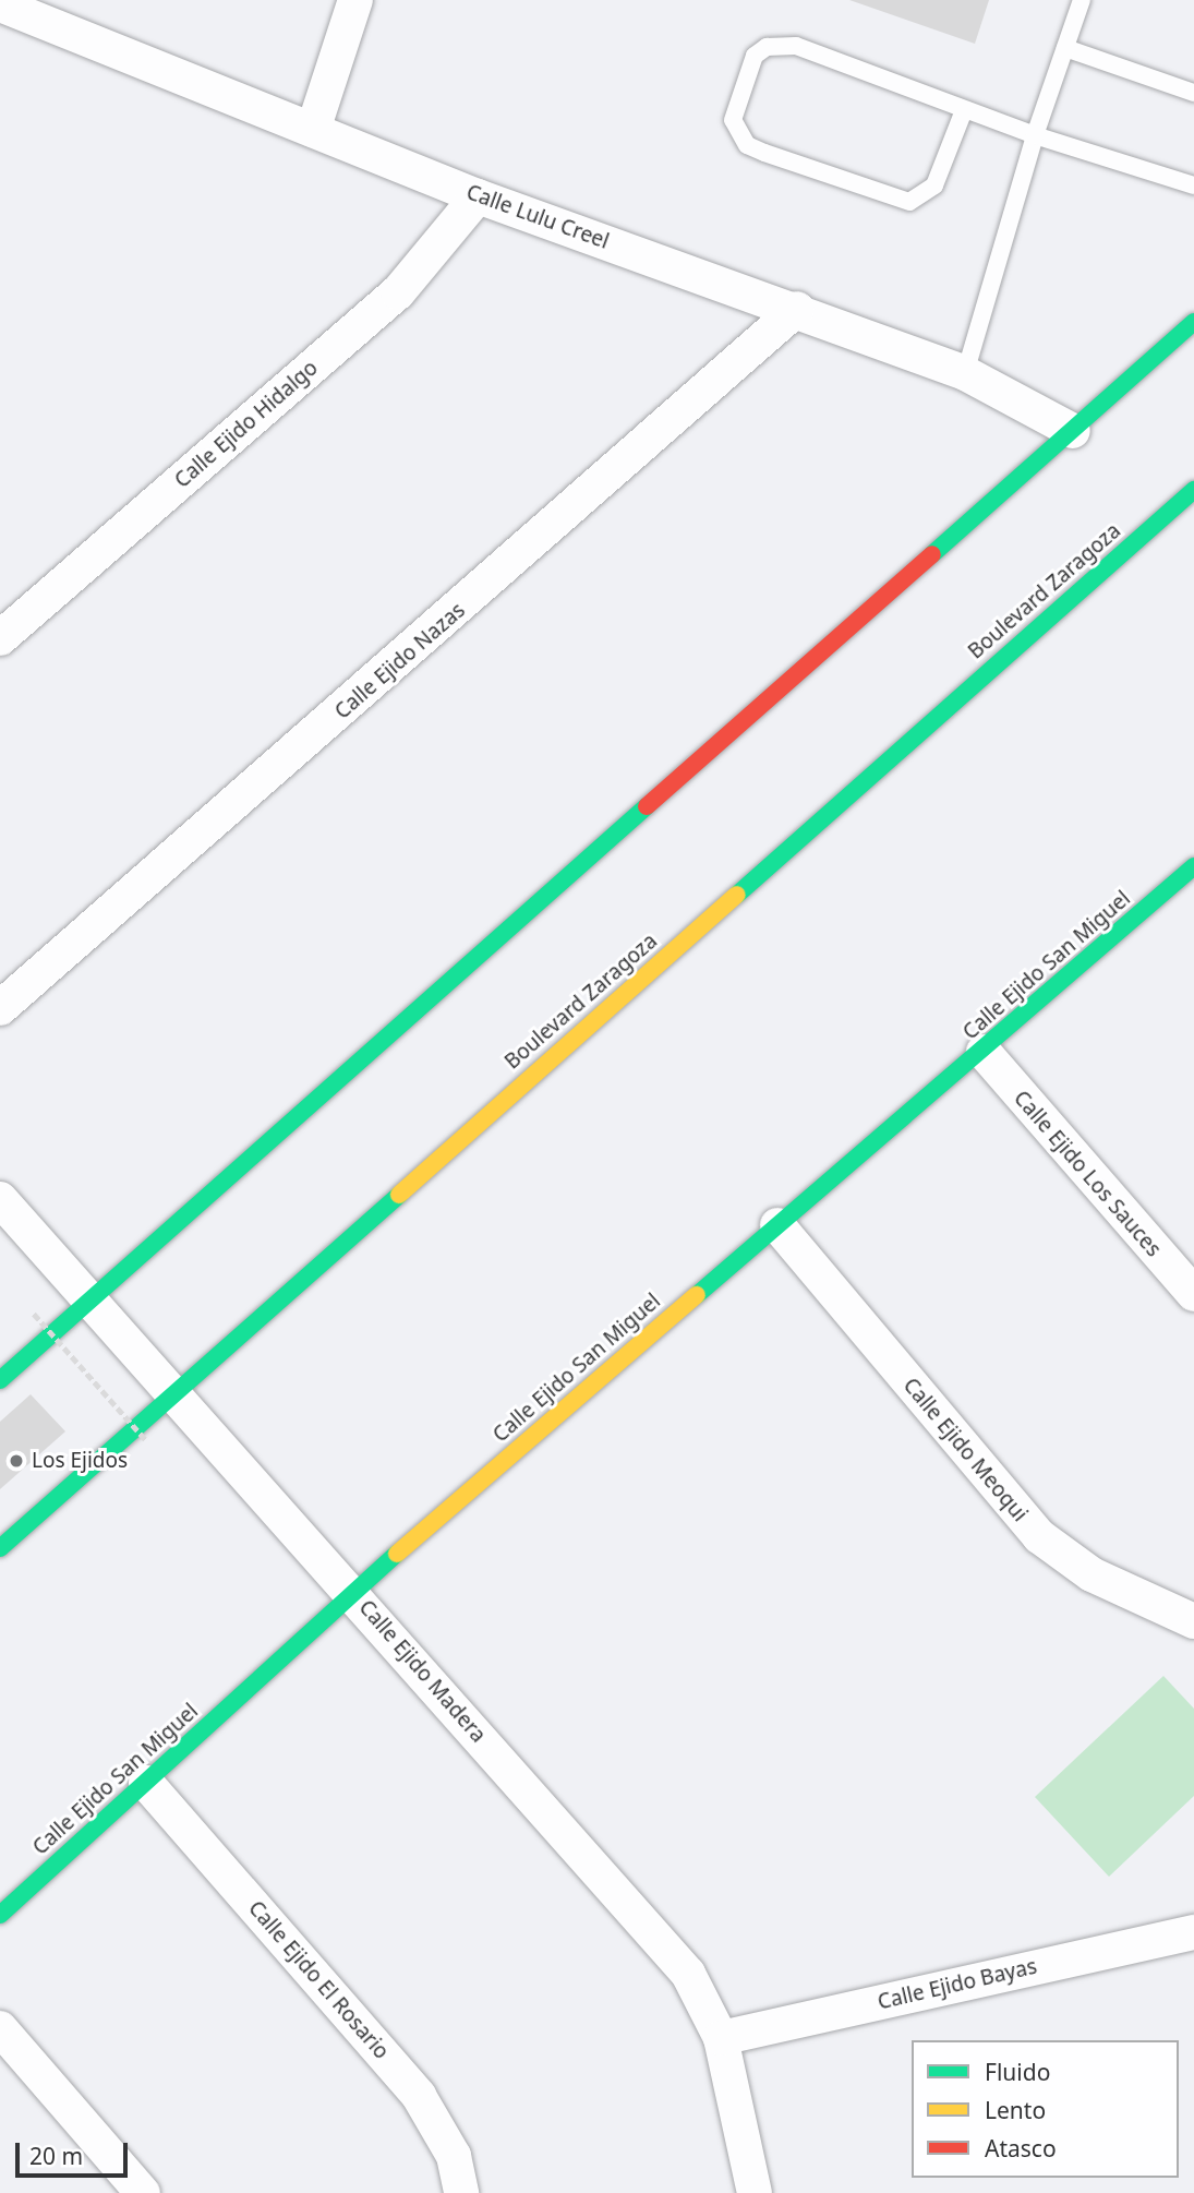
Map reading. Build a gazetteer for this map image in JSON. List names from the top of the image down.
{
  "streets": {
    "main road": ["Boulevard Zaragoza", "Calle Ejido San Miguel"],
    "street": [
      "Calle Lulu Creel",
      "Calle Ejido Hidalgo",
      "Calle Ejido Nazas",
      "Calle Ejido Los Sauces",
      "Calle Ejido Meoqui",
      "Calle Ejido Madera",
      "Calle Ejido El Rosario",
      "Calle Ejido Bayas"
    ]
  },
  "crossings": [
    ["Calle Lulu Creel", "Calle Ejido Hidalgo"],
    ["Calle Lulu Creel", "Calle Ejido Nazas"],
    ["Boulevard Zaragoza", "Calle Ejido Madera"],
    ["Calle Ejido San Miguel", "Calle Ejido Los Sauces"],
    ["Calle Ejido San Miguel", "Calle Ejido Meoqui"],
    ["Calle Ejido San Miguel", "Calle Ejido Madera"],
    ["Calle Ejido San Miguel", "Calle Ejido El Rosario"],
    ["Calle Ejido Madera", "Calle Ejido Bayas"]
  ],
  "places": ["Los Ejidos"],
  "legend": ["Fluido", "Lento", "Atasco"],
  "scale_bar": "20 m"
}
